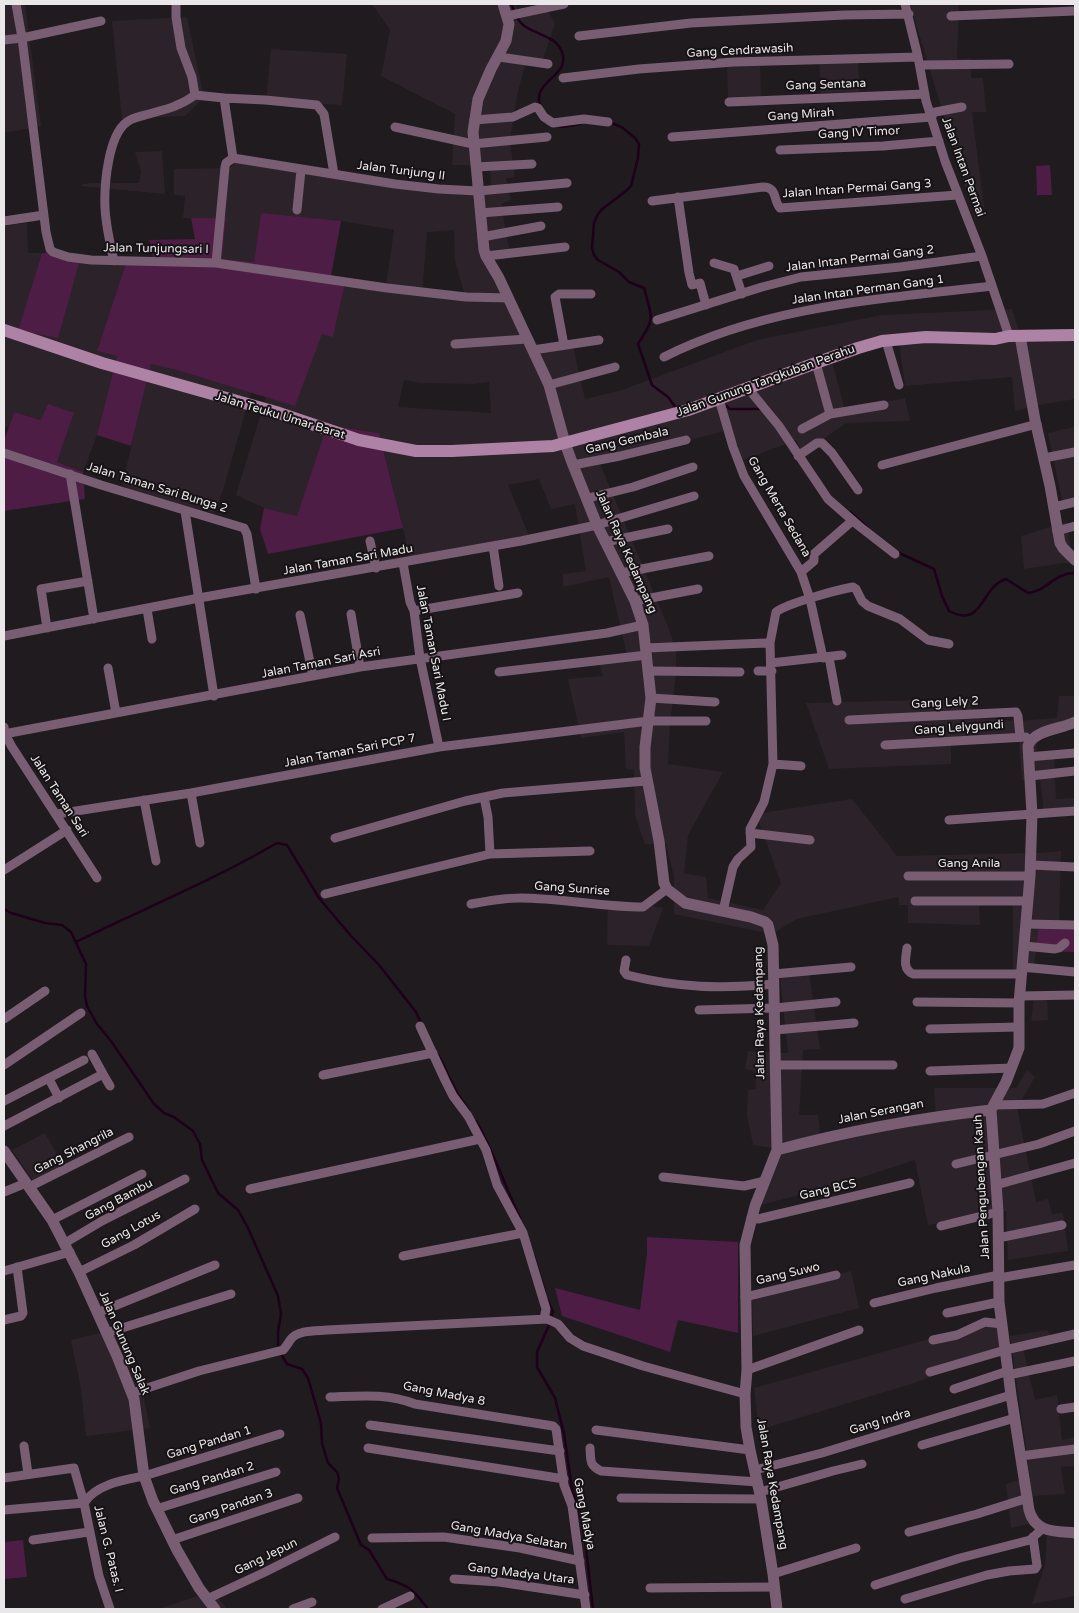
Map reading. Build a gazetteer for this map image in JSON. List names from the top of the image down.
{
  "streets": {
    "main road": ["Jalan Gunung Tangkuban Perahu", "Jalan Teuku Umar Barat"],
    "street": [
      "Gang Cendrawasih",
      "Gang Sentana",
      "Gang Mirah",
      "Gang IV Timor",
      "Jalan Intan Permai",
      "Jalan Tunjung II",
      "Jalan Intan Permai Gang 3",
      "Jalan Tunjungsari I",
      "Jalan Intan Permai Gang 2",
      "Jalan Intan Perman Gang 1",
      "Gang Gembala",
      "Jalan Taman Sari Bunga 2",
      "Gang Merta Sedana",
      "Jalan Raya Kedampang",
      "Jalan Taman Sari Madu",
      "Jalan Taman Sari Madu I",
      "Jalan Taman Sari Asri",
      "Gang Lely 2",
      "Gang Lelygundi",
      "Jalan Taman Sari PCP 7",
      "Jalan Taman Sari",
      "Gang Anila",
      "Gang Sunrise",
      "Jalan Serangan",
      "Gang Shangrila",
      "Jalan Pengubengan Kauh",
      "Gang BCS",
      "Gang Bambu",
      "Gang Lotus",
      "Gang Suwo",
      "Gang Nakula",
      "Jalan Gunung Salak",
      "Gang Madya 8",
      "Gang Indra",
      "Gang Pandan 1",
      "Gang Pandan 2",
      "Gang Pandan 3",
      "Gang Madya",
      "Gang Madya Selatan",
      "Jalan G. Patas. I",
      "Gang Jepun",
      "Gang Madya Utara"
    ]
  },
  "crossings": [
    ["Gang Cendrawasih", "Jalan Intan Permai"],
    ["Gang Sentana", "Jalan Intan Permai"],
    ["Gang Mirah", "Jalan Intan Permai"],
    ["Gang IV Timor", "Jalan Intan Permai"],
    ["Jalan Intan Permai", "Jalan Intan Permai Gang 3"],
    ["Jalan Intan Permai", "Jalan Intan Permai Gang 2"],
    ["Jalan Intan Permai", "Jalan Intan Perman Gang 1"],
    ["Jalan Intan Permai", "Jalan Gunung Tangkuban Perahu"],
    ["Jalan Gunung Tangkuban Perahu", "Jalan Teuku Umar Barat"],
    ["Jalan Gunung Tangkuban Perahu", "Gang Merta Sedana"],
    ["Jalan Gunung Tangkuban Perahu", "Jalan Raya Kedampang"],
    ["Jalan Teuku Umar Barat", "Jalan Raya Kedampang"],
    ["Gang Gembala", "Jalan Raya Kedampang"],
    ["Jalan Taman Sari Bunga 2", "Jalan Taman Sari Madu"],
    ["Jalan Raya Kedampang", "Jalan Taman Sari Madu"],
    ["Jalan Raya Kedampang", "Jalan Taman Sari Asri"],
    ["Jalan Raya Kedampang", "Jalan Taman Sari PCP 7"],
    ["Jalan Raya Kedampang", "Gang Sunrise"],
    ["Jalan Raya Kedampang", "Jalan Serangan"],
    ["Jalan Raya Kedampang", "Gang BCS"],
    ["Jalan Raya Kedampang", "Gang Suwo"],
    ["Jalan Raya Kedampang", "Gang Indra"],
    ["Jalan Taman Sari Madu", "Jalan Taman Sari Madu I"],
    ["Jalan Taman Sari Madu I", "Jalan Taman Sari Asri"],
    ["Jalan Taman Sari Madu I", "Jalan Taman Sari PCP 7"],
    ["Jalan Taman Sari Asri", "Jalan Taman Sari"],
    ["Gang Lely 2", "Gang Lelygundi"],
    ["Gang Lelygundi", "Jalan Pengubengan Kauh"],
    ["Jalan Taman Sari PCP 7", "Jalan Taman Sari"],
    ["Gang Anila", "Jalan Pengubengan Kauh"],
    ["Jalan Serangan", "Jalan Pengubengan Kauh"],
    ["Gang Shangrila", "Jalan Gunung Salak"],
    ["Jalan Pengubengan Kauh", "Gang Nakula"],
    ["Jalan Pengubengan Kauh", "Gang Indra"],
    ["Gang Bambu", "Jalan Gunung Salak"],
    ["Gang Lotus", "Jalan Gunung Salak"],
    ["Jalan Gunung Salak", "Gang Pandan 1"],
    ["Jalan Gunung Salak", "Gang Pandan 2"],
    ["Jalan Gunung Salak", "Gang Pandan 3"],
    ["Jalan Gunung Salak", "Jalan G. Patas. I"],
    ["Jalan Gunung Salak", "Gang Jepun"],
    ["Gang Madya 8", "Gang Madya"],
    ["Gang Pandan 1", "Jalan G. Patas. I"],
    ["Gang Madya", "Gang Madya Selatan"],
    ["Gang Madya", "Gang Madya Utara"]
  ]
}
